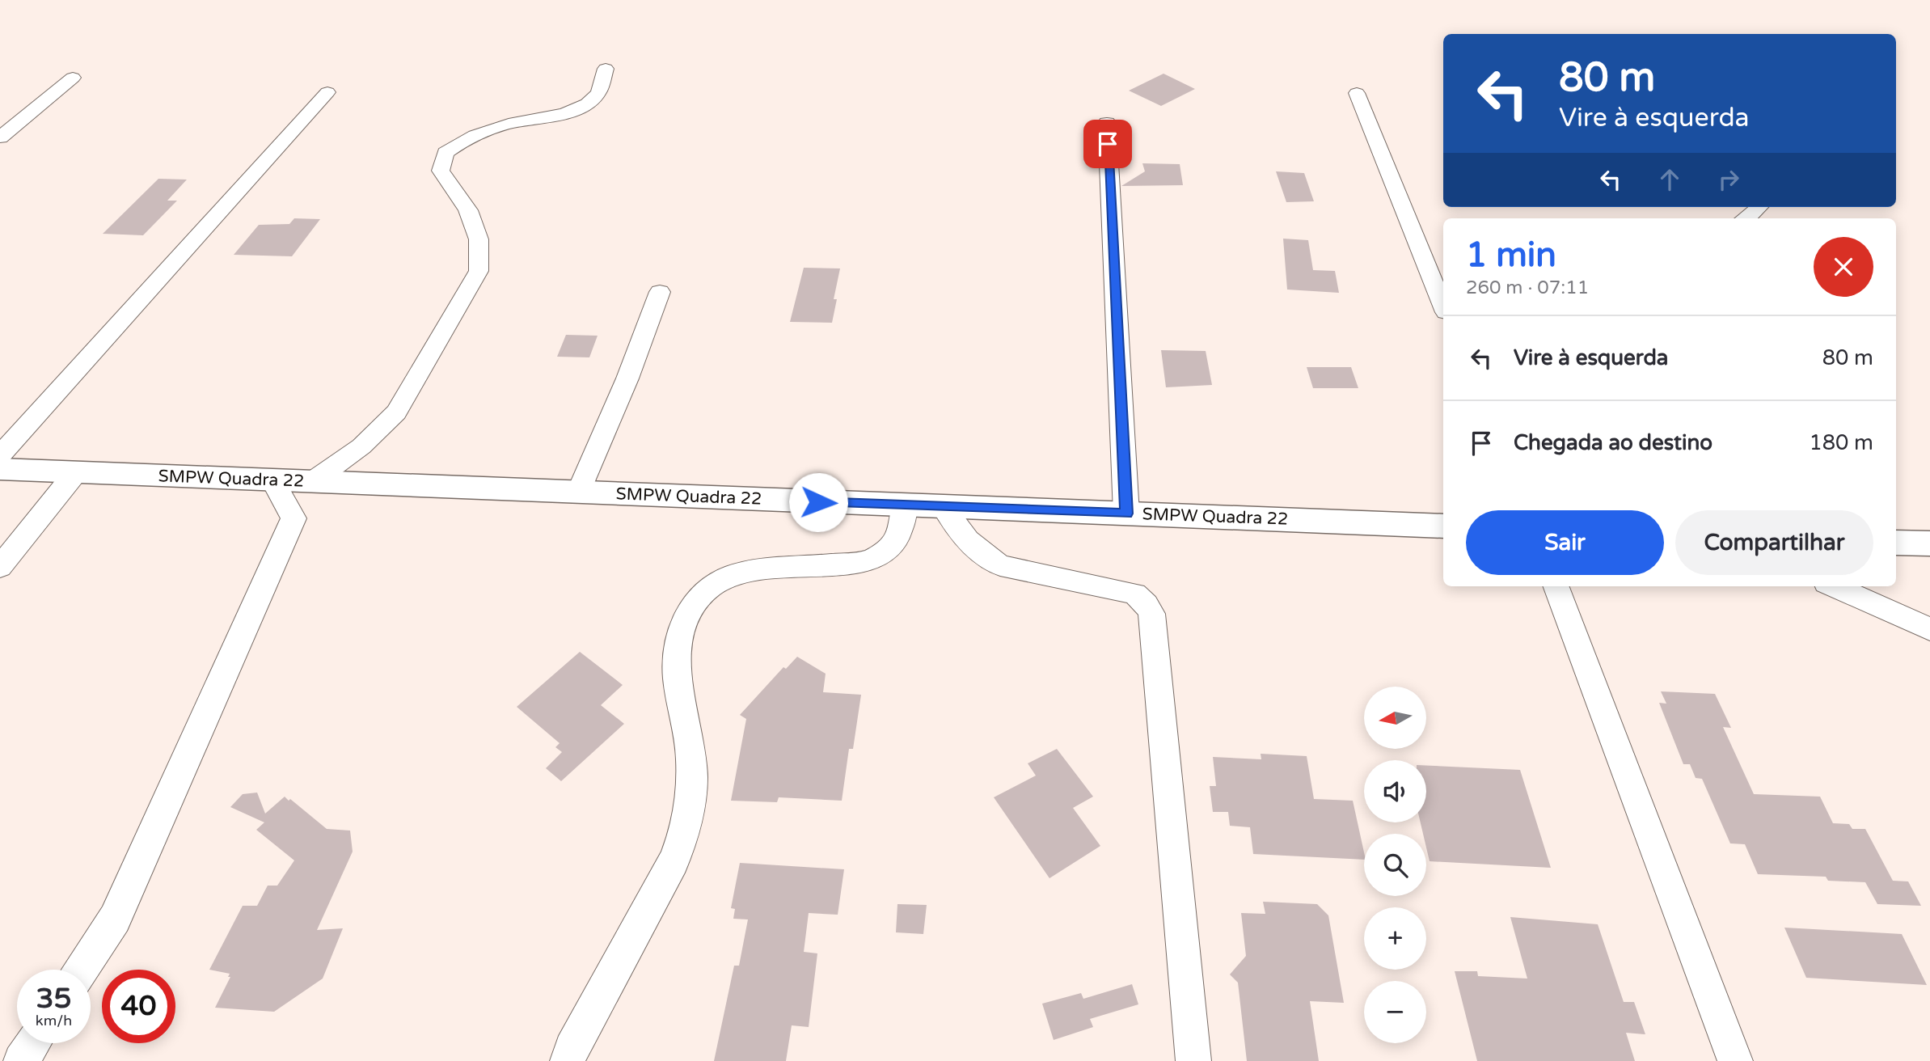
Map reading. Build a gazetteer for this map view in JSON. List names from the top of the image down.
{
  "streets": {
    "street": ["SMPW Quadra 22"]
  },
  "north": "left",
  "page": {
    "turn": ["80 m", "Vire à esquerda"],
    "heading": ["1 min", "260 m · 07:11"],
    "list": [
      {
        "name": "Vire à esquerda",
        "value": "80 m"
      },
      {
        "name": "Chegada ao destino",
        "value": "180 m"
      }
    ],
    "buttons": ["Sair", "Compartilhar"],
    "map_buttons": ["+", "−"],
    "speed": "35 km/h",
    "limit": "40"
  }
}
